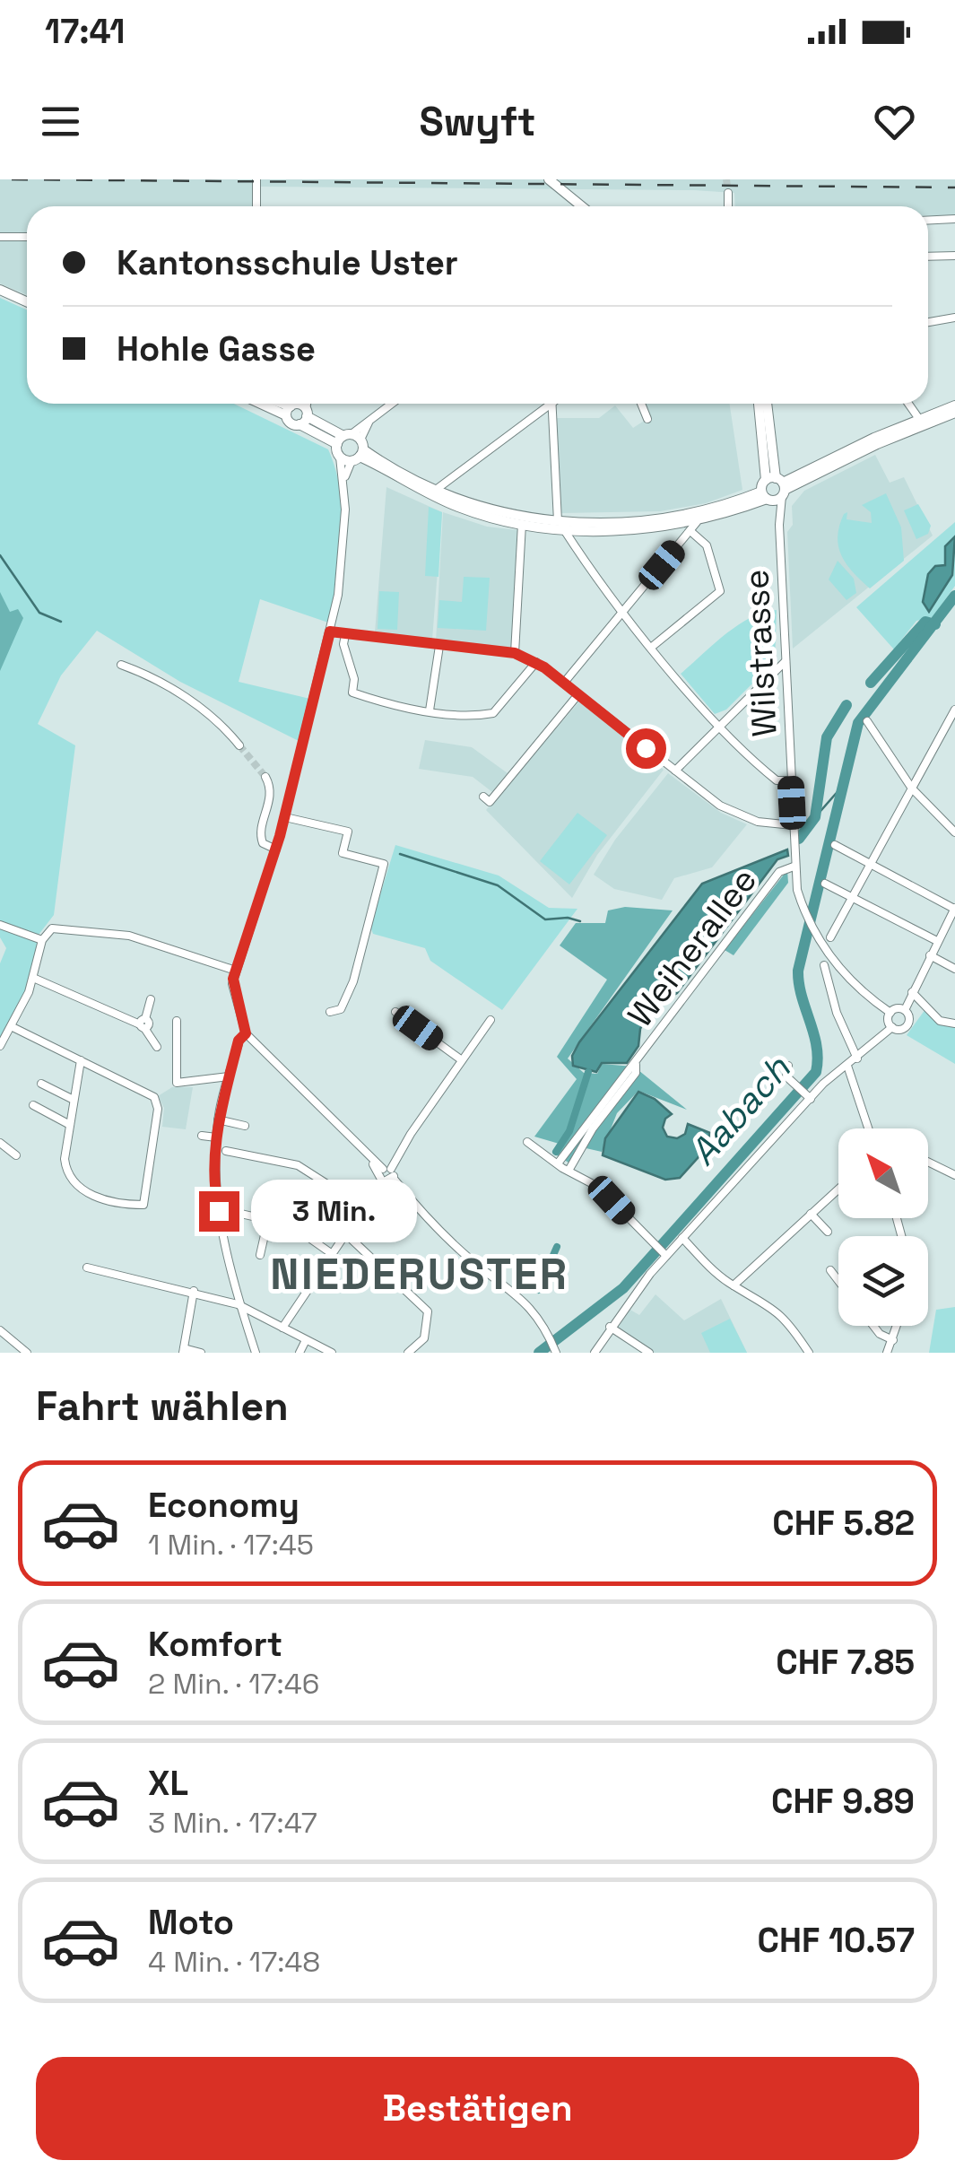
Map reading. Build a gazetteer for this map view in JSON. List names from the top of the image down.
{
  "streets": {
    "street": ["Wilstrasse", "Weiherallee"]
  },
  "crossings": [
    ["Wilstrasse", "Weiherallee"]
  ],
  "districts": ["NIEDERUSTER"],
  "water": ["Aabach"],
  "north": "top left",
  "page": {
    "status": "17:41",
    "header": "Swyft",
    "banner": ["Kantonsschule Uster", "Hohle Gasse"],
    "bubble": "3 Min.",
    "heading": "Fahrt wählen",
    "list": [
      {
        "name": "Economy",
        "note": "1 Min. · 17:45",
        "value": "CHF 5.82"
      },
      {
        "name": "Komfort",
        "note": "2 Min. · 17:46",
        "value": "CHF 7.85"
      },
      {
        "name": "XL",
        "note": "3 Min. · 17:47",
        "value": "CHF 9.89"
      },
      {
        "name": "Moto",
        "note": "4 Min. · 17:48",
        "value": "CHF 10.57"
      }
    ],
    "buttons": "Bestätigen"
  }
}
